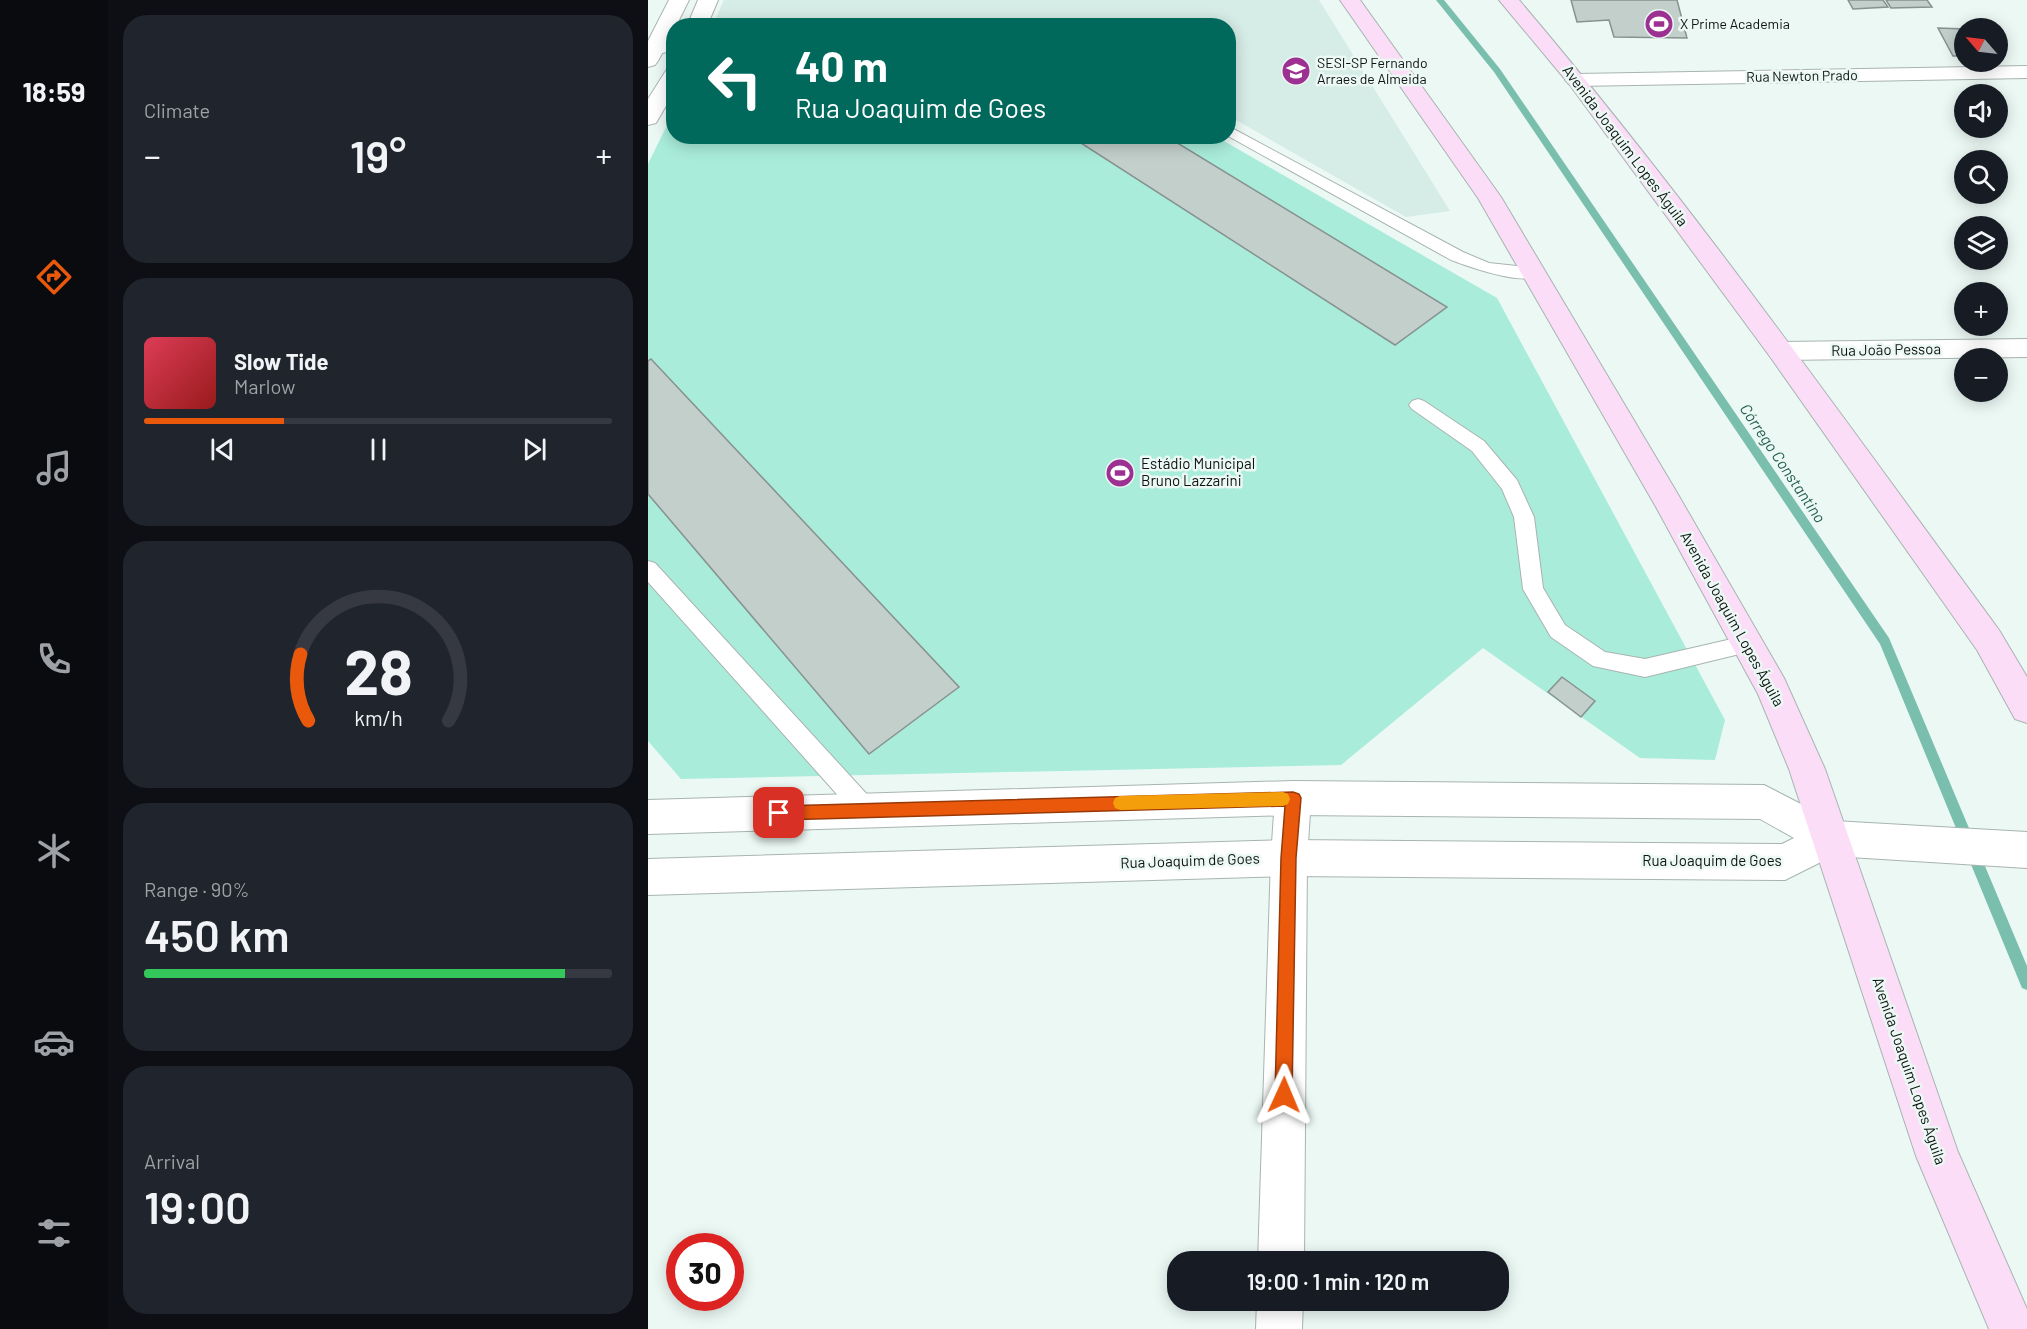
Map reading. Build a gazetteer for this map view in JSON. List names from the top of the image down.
{
  "streets": {
    "main road": ["Avenida Joaquim Lopes Águila"],
    "street": ["Rua Newton Prado", "Rua João Pessoa", "Rua Joaquim de Goes"]
  },
  "crossings": [
    ["Rua Newton Prado", "Avenida Joaquim Lopes Águila"],
    ["Avenida Joaquim Lopes Águila", "Rua João Pessoa"],
    ["Avenida Joaquim Lopes Águila", "Rua Joaquim de Goes"]
  ],
  "water": ["Córrego Constantino"],
  "places": {
    "sports": ["X Prime Academia", "Estádio Municipal Bruno Lazzarini"],
    "school or university": ["SESI-SP Fernando Arraes de Almeida"]
  },
  "north": "top left",
  "page": {
    "tabs": "18:59",
    "tile": [
      "Climate",
      ["Range · 90%", "450 km"],
      ["Arrival", "19:00"]
    ],
    "map_buttons": ["+", "−"],
    "turn": ["40 m", "Rua Joaquim de Goes"],
    "heat": ["−", "19°", "+"],
    "song": ["Slow Tide", "Marlow"],
    "limit": "30",
    "trip": "19:00 · 1 min · 120 m",
    "gauge": ["28", "km/h"]
  }
}
